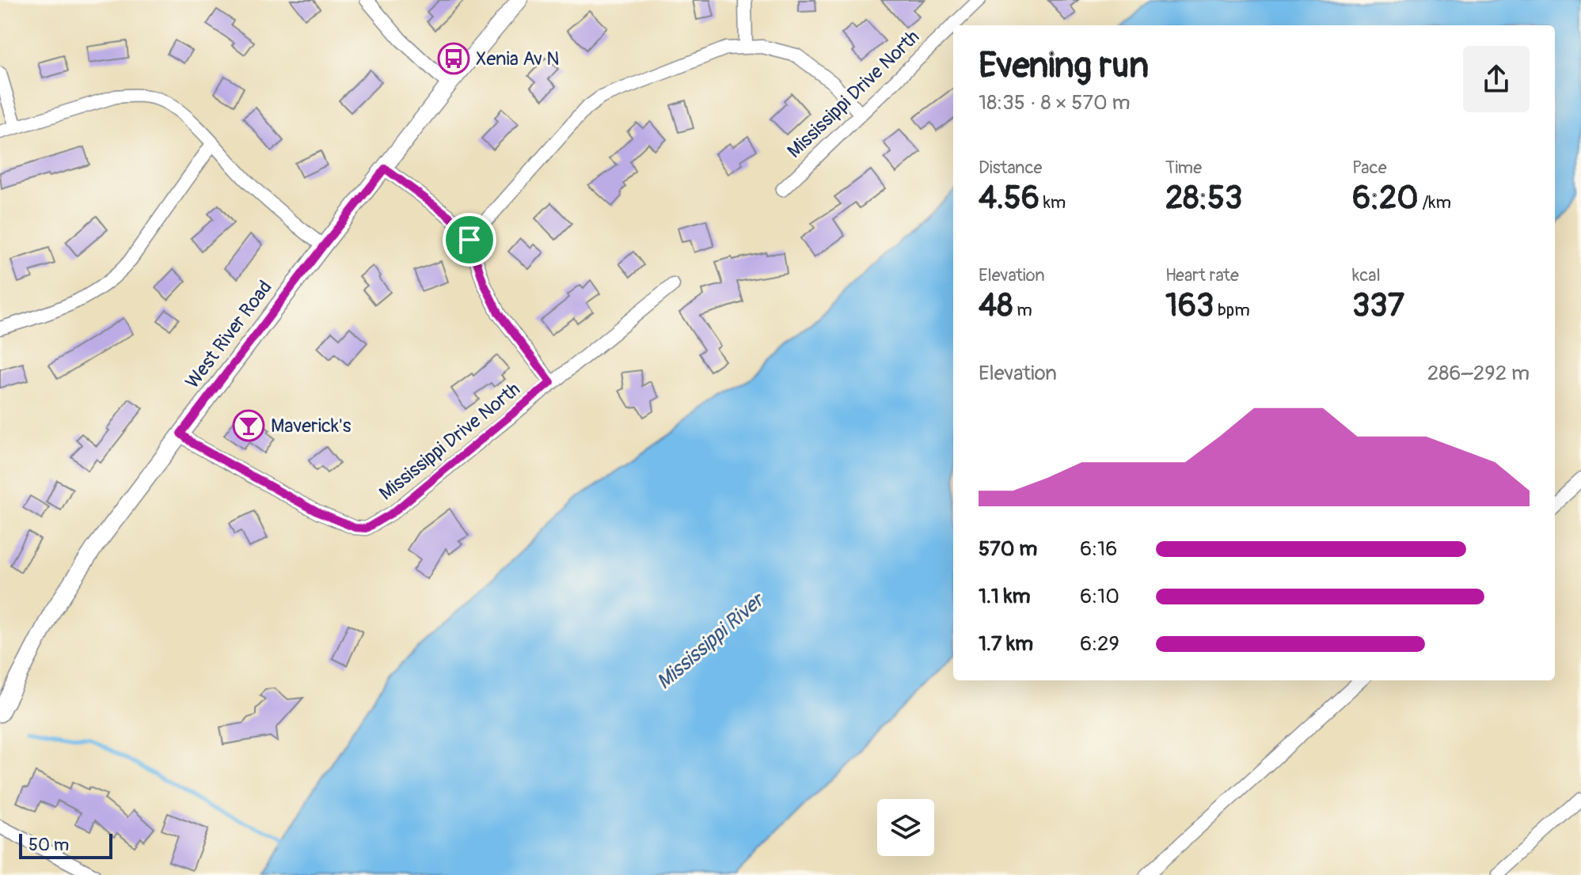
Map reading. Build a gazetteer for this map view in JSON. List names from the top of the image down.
{
  "streets": {
    "main road": ["West River Road"],
    "street": ["Mississippi Drive North"]
  },
  "crossings": [
    ["Mississippi Drive North", "West River Road"]
  ],
  "water": ["Mississippi River"],
  "places": {
    "bus stop": ["Xenia Av N"],
    "bar": ["Maverick's"]
  },
  "scale_bar": "50 m",
  "page": {
    "heading": ["Evening run", "18:35 · 8 × 570 m"],
    "stats": [
      ["Distance", "4.56 km"],
      ["Time", "28:53"],
      ["Pace", "6:20 /km"],
      ["Elevation", "48 m"],
      ["Heart rate", "163 bpm"],
      ["kcal", "337"]
    ],
    "chart": ["Elevation", "286–292 m"],
    "list": [
      {
        "name": "570 m",
        "note": "6:16"
      },
      {
        "name": "1.1 km",
        "note": "6:10"
      },
      {
        "name": "1.7 km",
        "note": "6:29"
      }
    ],
    "scale": "50 m"
  }
}
